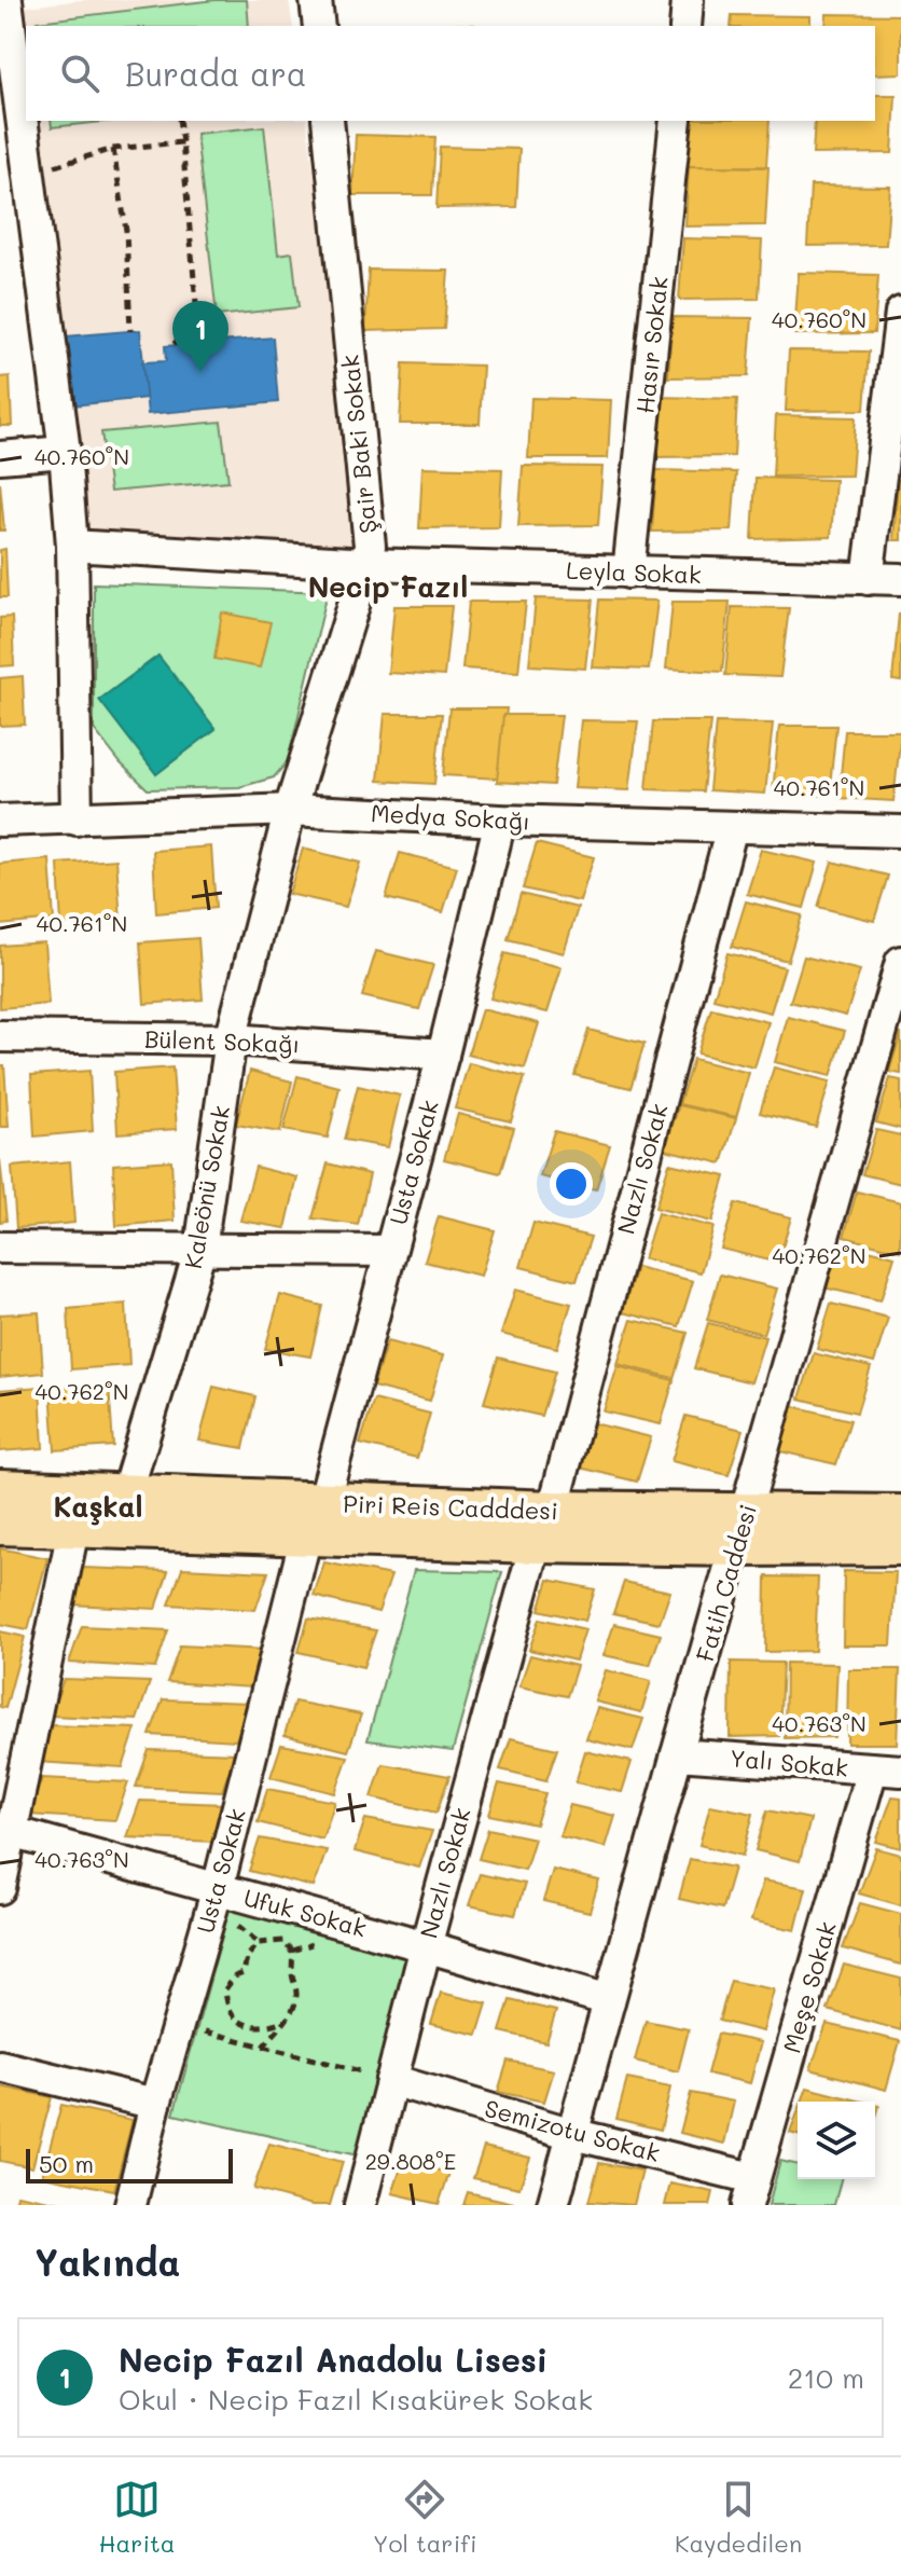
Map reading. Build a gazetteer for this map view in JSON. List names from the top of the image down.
{
  "streets": {
    "main road": ["Piri Reis Cadddesi"],
    "street": [
      "Hasır Sokak",
      "Şair Baki Sokak",
      "Leyla Sokak",
      "Medya Sokağı",
      "Bülent Sokağı",
      "Usta Sokak",
      "Nazlı Sokak",
      "Kaleönü Sokak",
      "Fatih Caddesi",
      "Yalı Sokak",
      "Ufuk Sokak",
      "Meşe Sokak",
      "Semizotu Sokak"
    ]
  },
  "crossings": [
    ["Hasır Sokak", "Leyla Sokak"],
    ["Şair Baki Sokak", "Leyla Sokak"],
    ["Şair Baki Sokak", "Medya Sokağı"],
    ["Şair Baki Sokak", "Kaleönü Sokak"],
    ["Medya Sokağı", "Usta Sokak"],
    ["Medya Sokağı", "Nazlı Sokak"],
    ["Medya Sokağı", "Kaleönü Sokak"],
    ["Bülent Sokağı", "Usta Sokak"],
    ["Bülent Sokağı", "Kaleönü Sokak"],
    ["Usta Sokak", "Piri Reis Cadddesi"],
    ["Usta Sokak", "Ufuk Sokak"],
    ["Nazlı Sokak", "Piri Reis Cadddesi"],
    ["Nazlı Sokak", "Ufuk Sokak"],
    ["Nazlı Sokak", "Semizotu Sokak"],
    ["Kaleönü Sokak", "Piri Reis Cadddesi"],
    ["Piri Reis Cadddesi", "Fatih Caddesi"],
    ["Fatih Caddesi", "Yalı Sokak"],
    ["Fatih Caddesi", "Ufuk Sokak"],
    ["Fatih Caddesi", "Semizotu Sokak"],
    ["Yalı Sokak", "Meşe Sokak"],
    ["Meşe Sokak", "Semizotu Sokak"]
  ],
  "districts": ["Necip Fazıl", "Kaşkal"],
  "scale_bar": "50 m",
  "page": {
    "search": "Burada ara",
    "pins": "1",
    "scale": "50 m",
    "heading": "Yakında",
    "list": [
      {
        "mark": "1",
        "name": "Necip Fazıl Anadolu Lisesi",
        "note": "Okul · Necip Fazıl Kısakürek Sokak",
        "value": "210 m"
      }
    ],
    "nav": ["Harita", "Yol tarifi", "Kaydedilen"]
  },
  "coordinates": [
    "40.760°N",
    "40.761°N",
    "40.762°N",
    "40.763°N",
    "29.808°E"
  ]
}
